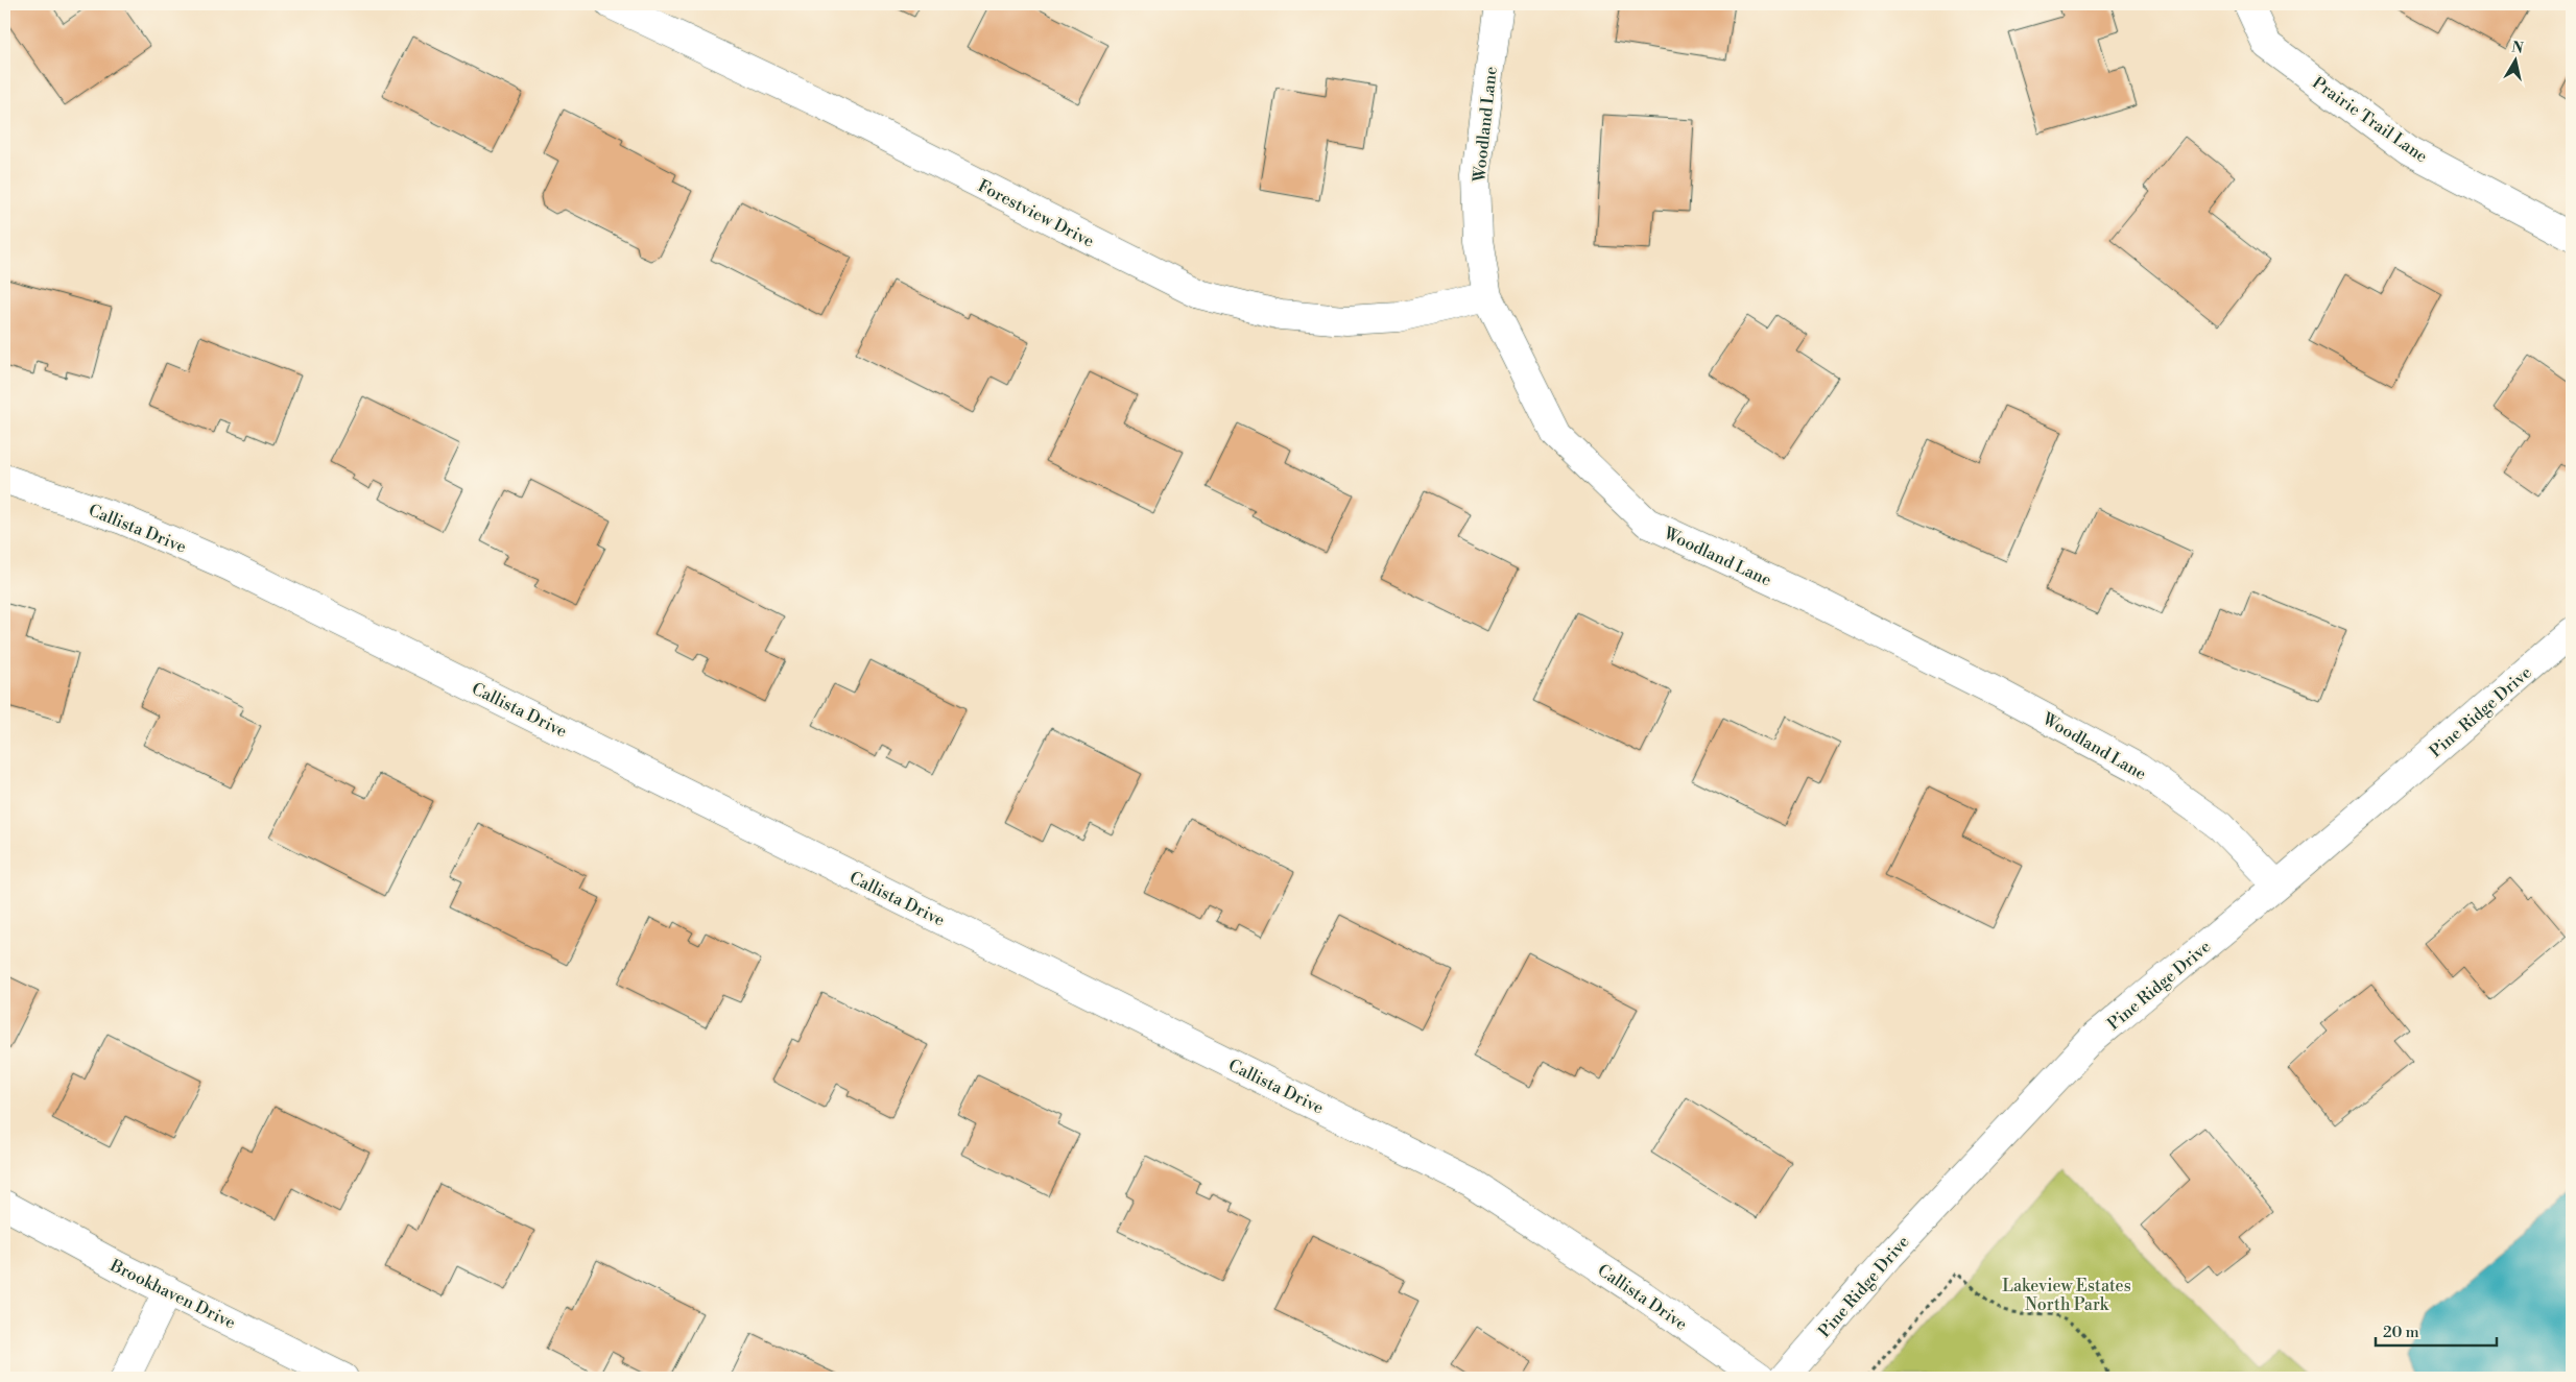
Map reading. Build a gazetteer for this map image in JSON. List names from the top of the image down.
{
  "streets": {
    "street": [
      "Prairie Trail Lane",
      "Woodland Lane",
      "Forestview Drive",
      "Callista Drive",
      "Pine Ridge Drive",
      "Brookhaven Drive"
    ]
  },
  "crossings": [
    ["Woodland Lane", "Forestview Drive"],
    ["Woodland Lane", "Pine Ridge Drive"]
  ],
  "parks": ["Lakeview Estates North Park"],
  "scale_bar": "20 m",
  "north": "top"
}
